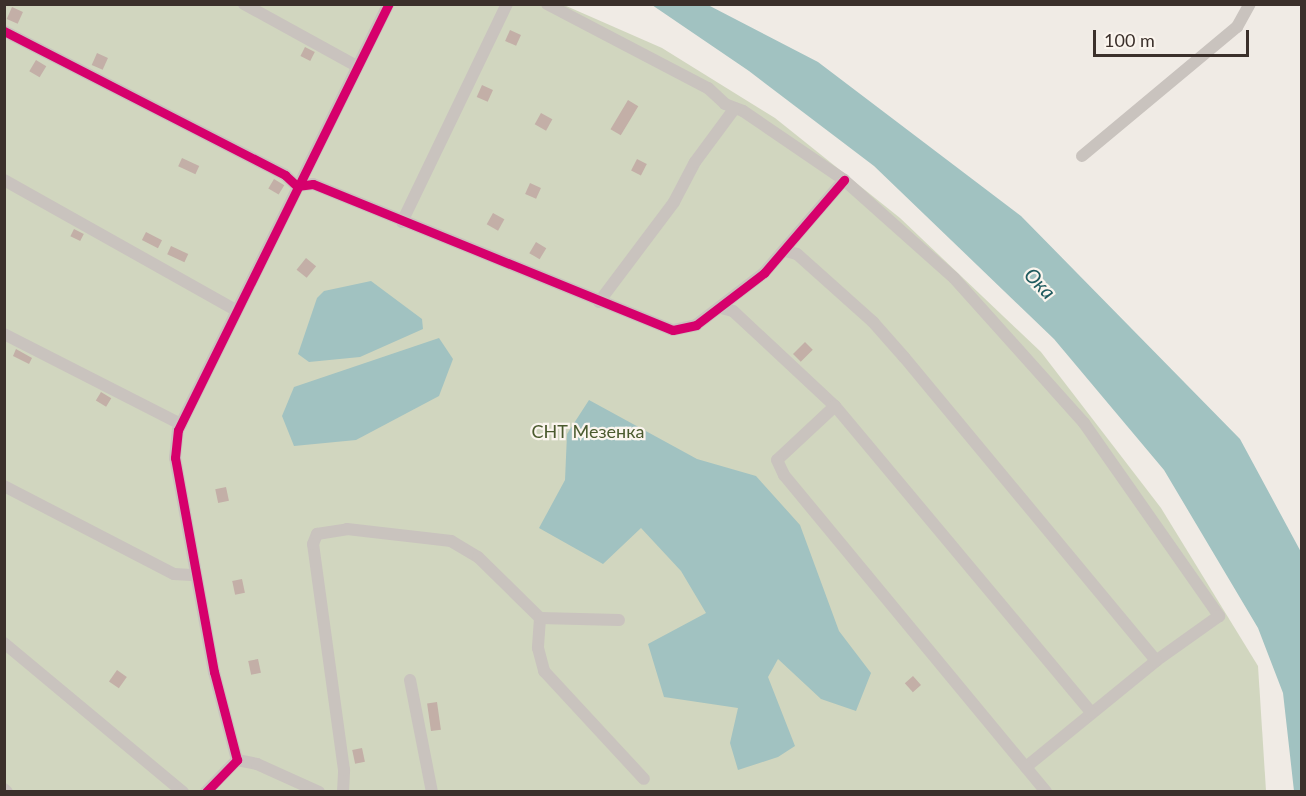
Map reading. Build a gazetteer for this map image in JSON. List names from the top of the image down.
{
  "water": ["Ока"],
  "parks": ["СНТ Мезенка"],
  "scale_bar": "100 m"
}
